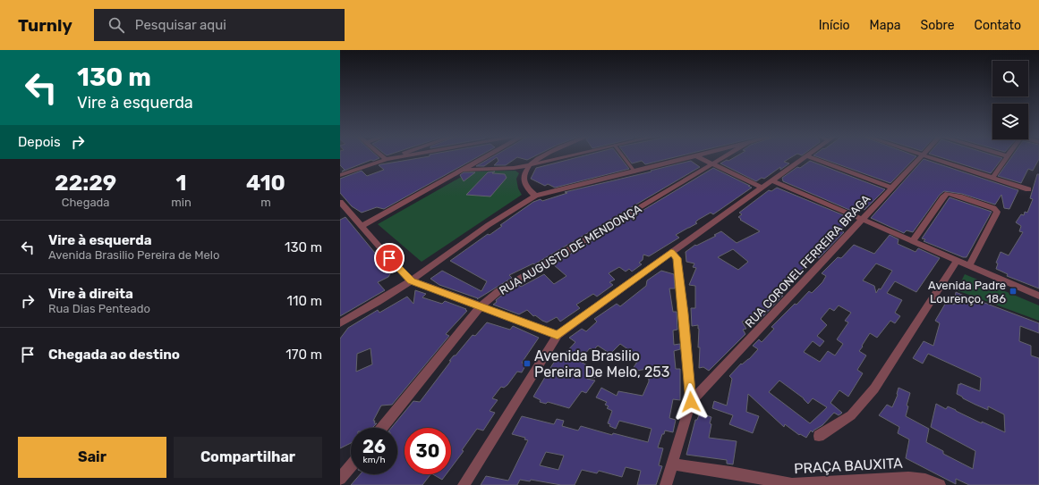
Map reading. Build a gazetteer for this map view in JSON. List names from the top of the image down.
{
  "streets": {
    "street": ["RUA AUGUSTO DE MENDONÇA", "RUA CORONEL FERREIRA BRAGA", "PRAÇA BAUXITA"]
  },
  "places": {
    "transit": ["Avenida Padre Lourenço, 186", "Avenida Brasilio Pereira De Melo, 253"]
  },
  "page": {
    "header": "Turnly",
    "search": "Pesquisar aqui",
    "nav": [
      "Início",
      "Mapa",
      "Sobre",
      "Contato"
    ],
    "turn": ["130 m", "Vire à esquerda"],
    "then": "Depois",
    "eta": [
      "22:29",
      "Chegada",
      "1",
      "min",
      "410",
      "m"
    ],
    "list": [
      {
        "name": "Vire à esquerda",
        "note": "Avenida Brasilio Pereira de Melo",
        "value": "130 m"
      },
      {
        "name": "Vire à direita",
        "note": "Rua Dias Penteado",
        "value": "110 m"
      },
      {
        "name": "Chegada ao destino",
        "value": "170 m"
      }
    ],
    "speed": "26 km/h",
    "limit": "30",
    "buttons": ["Sair", "Compartilhar"]
  }
}
